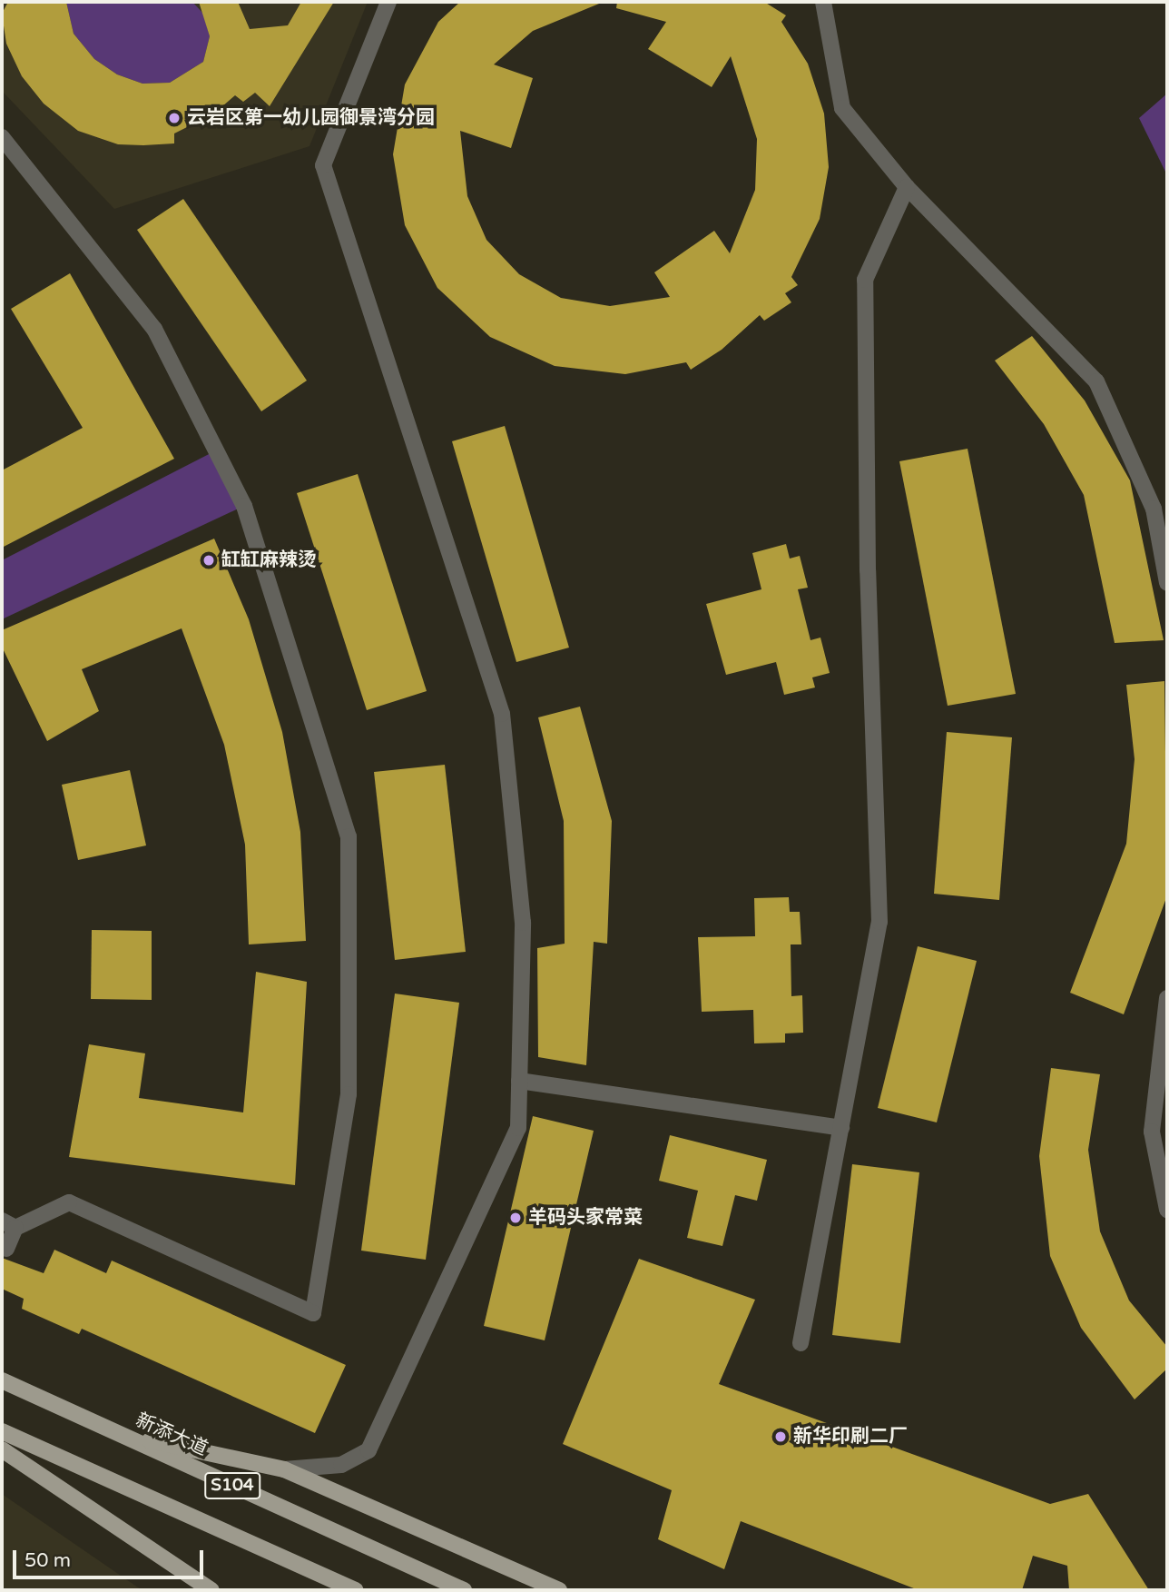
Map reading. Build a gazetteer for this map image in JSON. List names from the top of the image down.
{
  "streets": {
    "main road": ["新添大道", "S104"]
  },
  "places": [
    "云岩区第一幼儿园御景湾分园",
    "缸缸麻辣烫",
    "羊码头家常菜",
    "新华印刷二厂"
  ],
  "scale_bar": "50 m"
}
